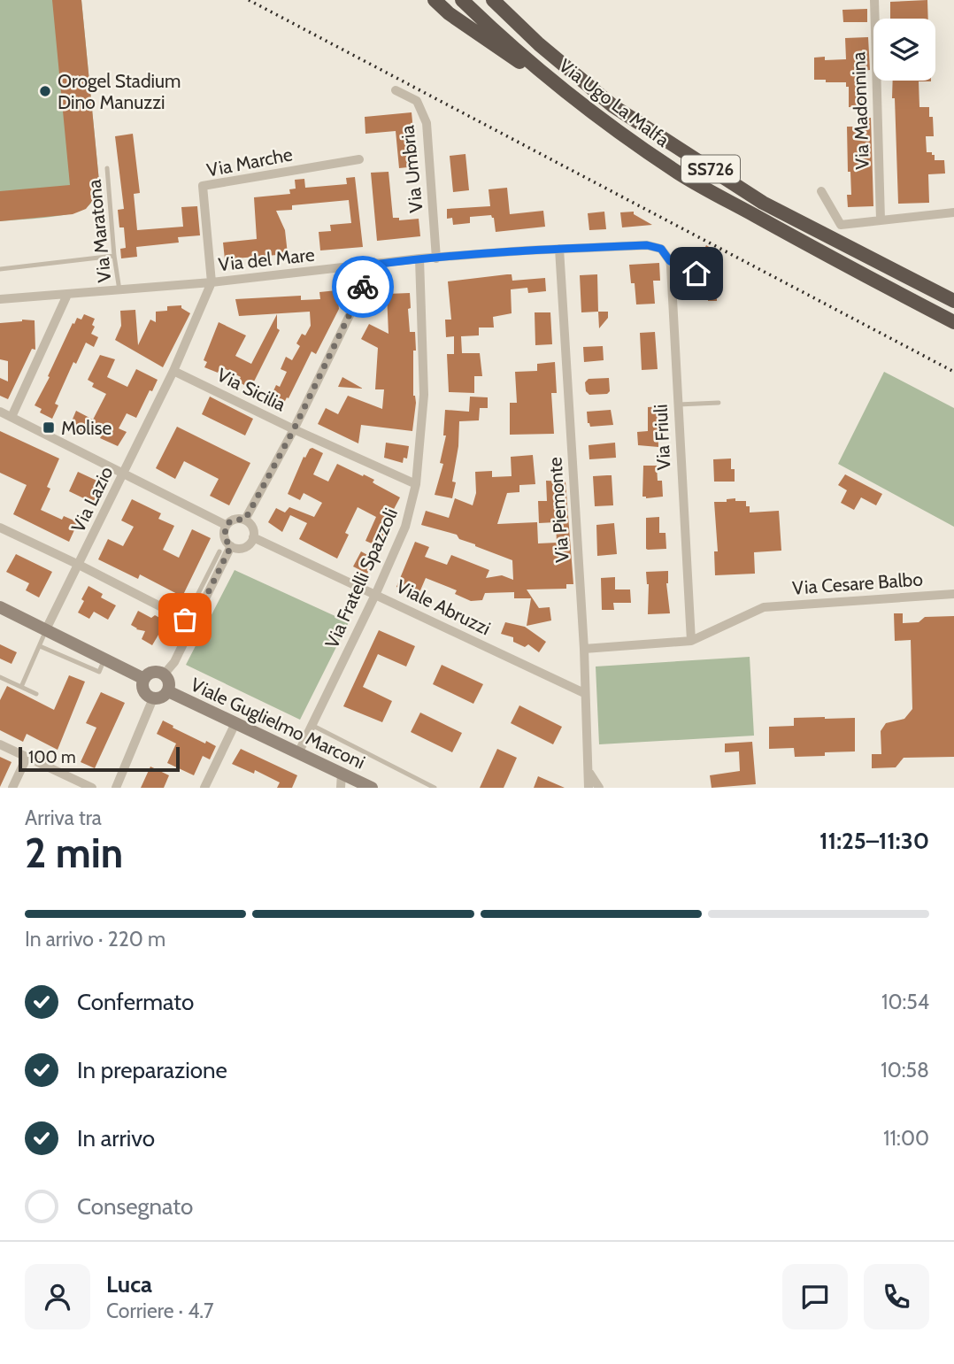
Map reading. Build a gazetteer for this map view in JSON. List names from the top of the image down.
{
  "streets": {
    "highway": ["Via Ugo La Malfa", "SS726"],
    "main road": ["Viale Guglielmo Marconi"],
    "street": [
      "Via Madonnina",
      "Via Marche",
      "Via Umbria",
      "Via del Mare",
      "Via Sicilia",
      "Via Friuli",
      "Via Lazio",
      "Via Piemonte",
      "Via Fratelli Spazzoli",
      "Via Cesare Balbo",
      "Viale Abruzzi"
    ],
    "lane": ["Via Maratona"]
  },
  "crossings": [
    ["Via Marche", "Via del Mare"],
    ["Via Marche", "Via Lazio"],
    ["Via Umbria", "Via del Mare"],
    ["Via Maratona", "Via del Mare"],
    ["Via del Mare", "Via Lazio"],
    ["Via del Mare", "Via Piemonte"],
    ["Via del Mare", "Via Fratelli Spazzoli"],
    ["Via Sicilia", "Via Lazio"],
    ["Via Sicilia", "Via Fratelli Spazzoli"],
    ["Via Friuli", "Via Cesare Balbo"],
    ["Via Piemonte", "Viale Abruzzi"],
    ["Via Fratelli Spazzoli", "Viale Abruzzi"],
    ["Via Fratelli Spazzoli", "Viale Guglielmo Marconi"]
  ],
  "places": {
    "other": ["Orogel Stadium Dino Manuzzi"],
    "transit": ["Molise"]
  },
  "scale_bar": "100 m",
  "page": {
    "scale": "100 m",
    "heading": ["2 min", "Arriva tra", "11:25–11:30"],
    "panel": ["Luca", "Corriere · 4.7"],
    "bar": "In arrivo · 220 m",
    "list": [
      ["Confermato", "10:54"],
      ["In preparazione", "10:58"],
      ["In arrivo", "11:00"],
      "Consegnato"
    ]
  }
}
